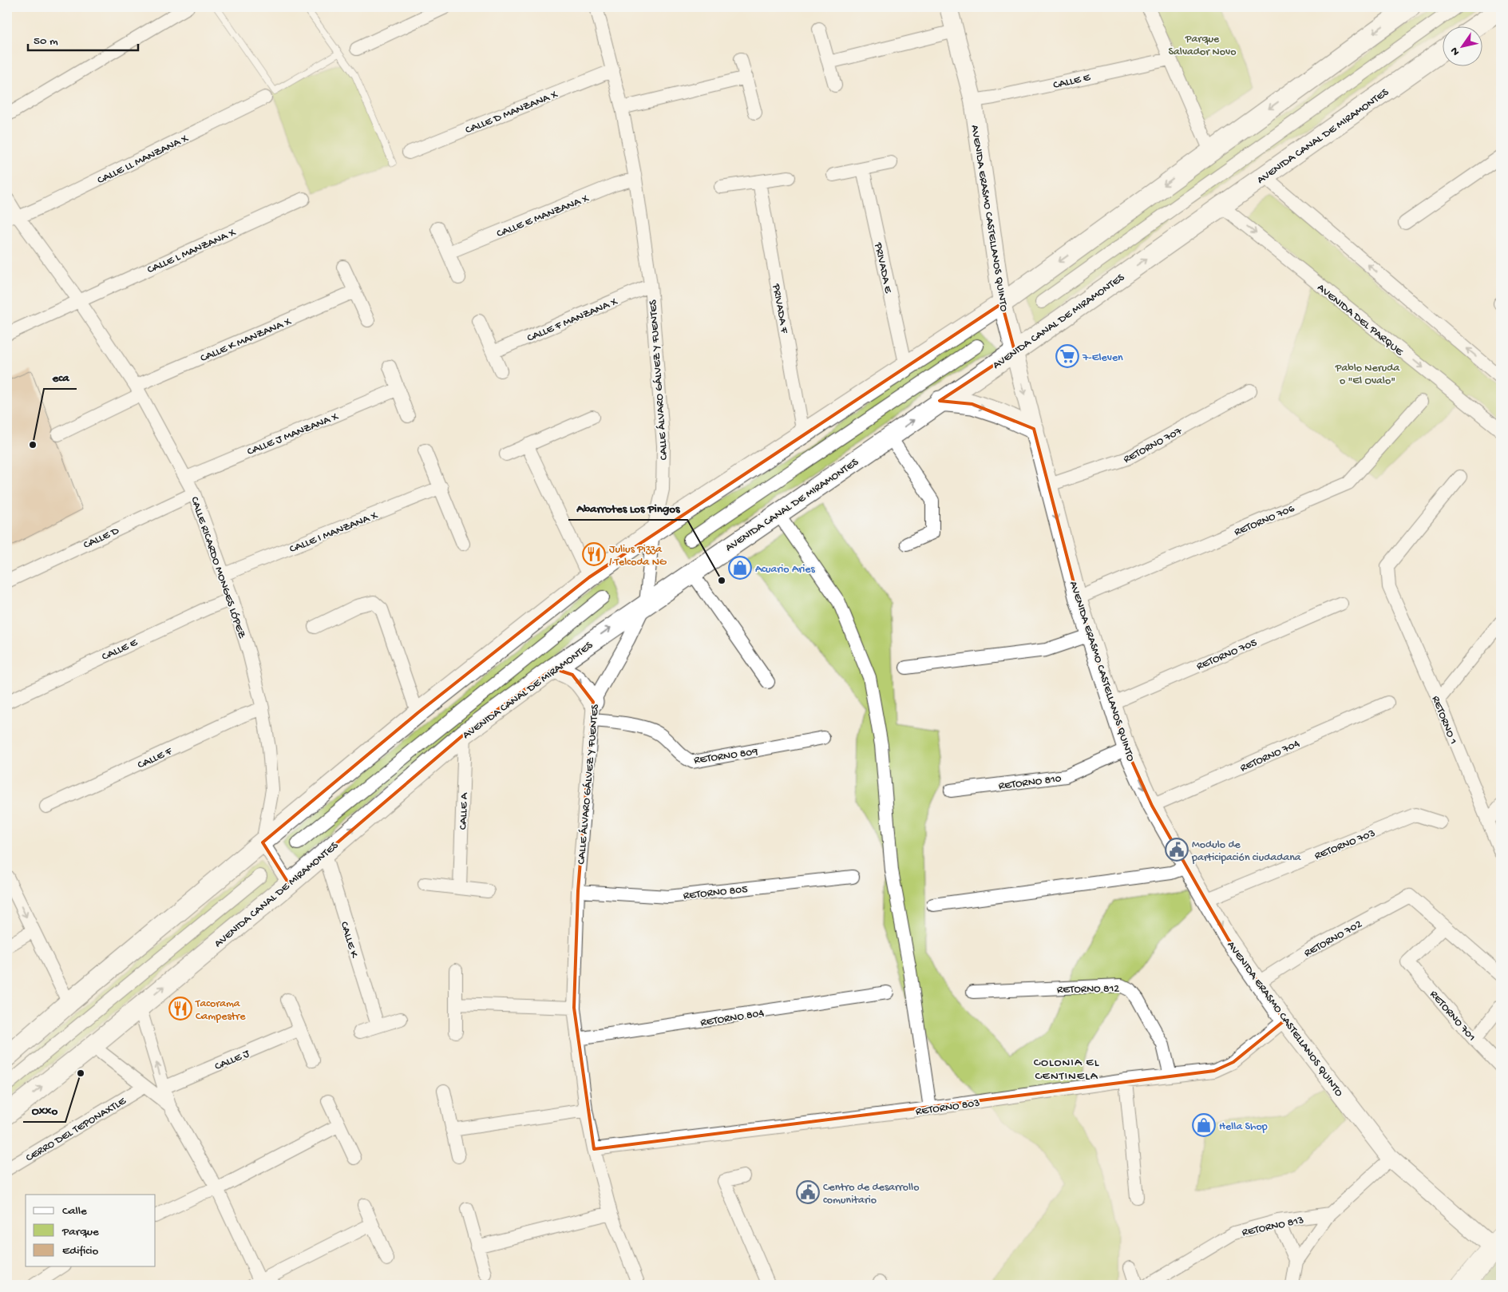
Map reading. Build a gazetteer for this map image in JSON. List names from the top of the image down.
{
  "streets": {
    "main road": ["AVENIDA CANAL DE MIRAMONTES"],
    "street": [
      "CALLE E",
      "CALLE D MANZANA X",
      "CALLE LL MANZANA X",
      "CALLE E MANZANA X",
      "AVENIDA ERASMO CASTELLANOS QUINTO",
      "CALLE L MANZANA X",
      "PRIVADA E",
      "PRIVADA F",
      "CALLE F MANZANA X",
      "AVENIDA DEL PARQUE",
      "CALLE K MANZANA X",
      "CALLE ÁLVARO GÁLVEZ Y FUENTES",
      "CALLE J MANZANA X",
      "RETORNO 707",
      "RETORNO 706",
      "CALLE I MANZANA X",
      "CALLE D",
      "CALLE RICARDO MONGES LÓPEZ",
      "RETORNO 705",
      "RETORNO 1",
      "RETORNO 809",
      "RETORNO 704",
      "CALLE F",
      "RETORNO 810",
      "CALLE A",
      "RETORNO 703",
      "RETORNO 805",
      "RETORNO 702",
      "CALLE K",
      "RETORNO 812",
      "RETORNO 701",
      "RETORNO 804",
      "CALLE J",
      "RETORNO 803",
      "CERRO DEL TEPONAXTLE",
      "RETORNO 813"
    ]
  },
  "crossings": [
    ["CALLE E", "AVENIDA ERASMO CASTELLANOS QUINTO"],
    ["CALLE E", "CALLE RICARDO MONGES LÓPEZ"],
    ["CALLE D MANZANA X", "CALLE ÁLVARO GÁLVEZ Y FUENTES"],
    ["AVENIDA CANAL DE MIRAMONTES", "AVENIDA ERASMO CASTELLANOS QUINTO"],
    ["AVENIDA CANAL DE MIRAMONTES", "AVENIDA DEL PARQUE"],
    ["AVENIDA CANAL DE MIRAMONTES", "CALLE ÁLVARO GÁLVEZ Y FUENTES"],
    ["AVENIDA CANAL DE MIRAMONTES", "CALLE A"],
    ["AVENIDA CANAL DE MIRAMONTES", "CALLE K"],
    ["CALLE LL MANZANA X", "CALLE RICARDO MONGES LÓPEZ"],
    ["CALLE E MANZANA X", "CALLE ÁLVARO GÁLVEZ Y FUENTES"],
    ["AVENIDA ERASMO CASTELLANOS QUINTO", "RETORNO 707"],
    ["AVENIDA ERASMO CASTELLANOS QUINTO", "RETORNO 706"],
    ["AVENIDA ERASMO CASTELLANOS QUINTO", "RETORNO 705"],
    ["AVENIDA ERASMO CASTELLANOS QUINTO", "RETORNO 704"],
    ["AVENIDA ERASMO CASTELLANOS QUINTO", "RETORNO 810"],
    ["AVENIDA ERASMO CASTELLANOS QUINTO", "RETORNO 703"],
    ["AVENIDA ERASMO CASTELLANOS QUINTO", "RETORNO 702"],
    ["AVENIDA ERASMO CASTELLANOS QUINTO", "RETORNO 803"],
    ["CALLE L MANZANA X", "CALLE RICARDO MONGES LÓPEZ"],
    ["CALLE F MANZANA X", "CALLE ÁLVARO GÁLVEZ Y FUENTES"],
    ["CALLE K MANZANA X", "CALLE RICARDO MONGES LÓPEZ"],
    ["CALLE ÁLVARO GÁLVEZ Y FUENTES", "RETORNO 809"],
    ["CALLE ÁLVARO GÁLVEZ Y FUENTES", "RETORNO 805"],
    ["CALLE ÁLVARO GÁLVEZ Y FUENTES", "RETORNO 804"],
    ["CALLE ÁLVARO GÁLVEZ Y FUENTES", "RETORNO 803"],
    ["CALLE J MANZANA X", "CALLE RICARDO MONGES LÓPEZ"],
    ["CALLE I MANZANA X", "CALLE RICARDO MONGES LÓPEZ"],
    ["CALLE D", "CALLE RICARDO MONGES LÓPEZ"],
    ["CALLE RICARDO MONGES LÓPEZ", "CALLE F"],
    ["RETORNO 702", "RETORNO 701"],
    ["RETORNO 812", "RETORNO 803"]
  ],
  "districts": ["COLONIA EL CENTINELA"],
  "parks": ["Parque Salvador Novo", "Pablo Neruda o \"El Ovalo\""],
  "places": {
    "supermarket": ["7-Eleven"],
    "other": ["eca", "Abarrotes Los Pingos", "Oxxo"],
    "restaurant": ["Julius Pizza / Telcoda NG", "Tacorama Campestre"],
    "shop": ["Acuario Aries", "Hella Shop"],
    "public building": ["Modulo de participación ciudadana", "Centro de desarrollo comunitario"]
  },
  "legend": ["Calle", "Parque", "Edificio"],
  "scale_bar": "50 m",
  "north": "bottom left"
}
